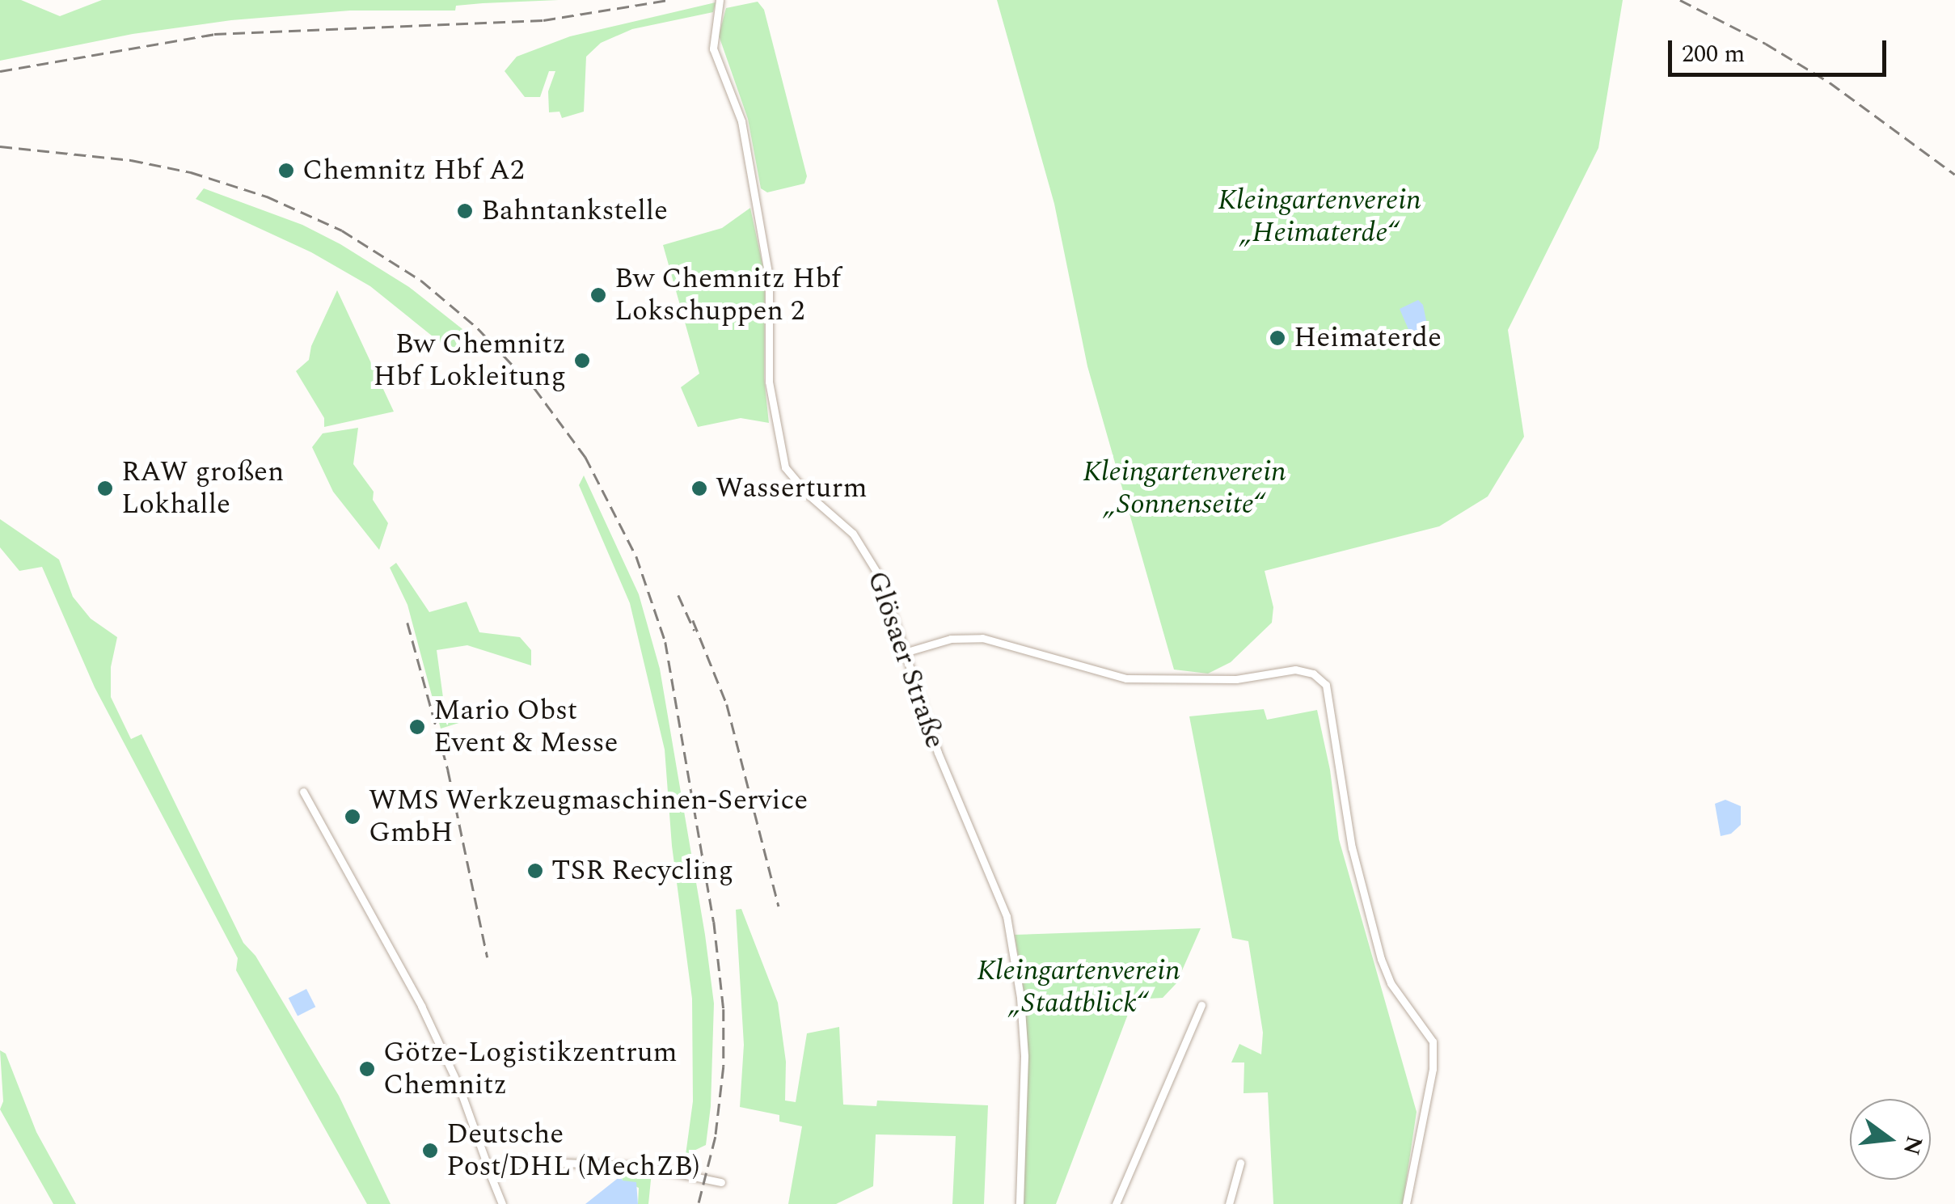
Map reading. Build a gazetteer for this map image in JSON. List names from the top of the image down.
{
  "streets": {
    "street": ["Glösaer Straße"]
  },
  "parks": ["Kleingartenverein „Heimaterde“", "Kleingartenverein „Sonnenseite“", "Kleingartenverein „Stadtblick“"],
  "places": [
    "Chemnitz Hbf A2",
    "Bahntankstelle",
    "Bw Chemnitz Hbf Lokschuppen 2",
    "Heimaterde",
    "Bw Chemnitz Hbf Lokleitung",
    "RAW großen Lokhalle",
    "Wasserturm",
    "Mario Obst Event & Messe",
    "WMS Werkzeugmaschinen-Service GmbH",
    "TSR Recycling",
    "Götze-Logistikzentrum Chemnitz",
    "Deutsche Post/DHL (MechZB)"
  ],
  "scale_bar": "200 m",
  "north": "right"
}
